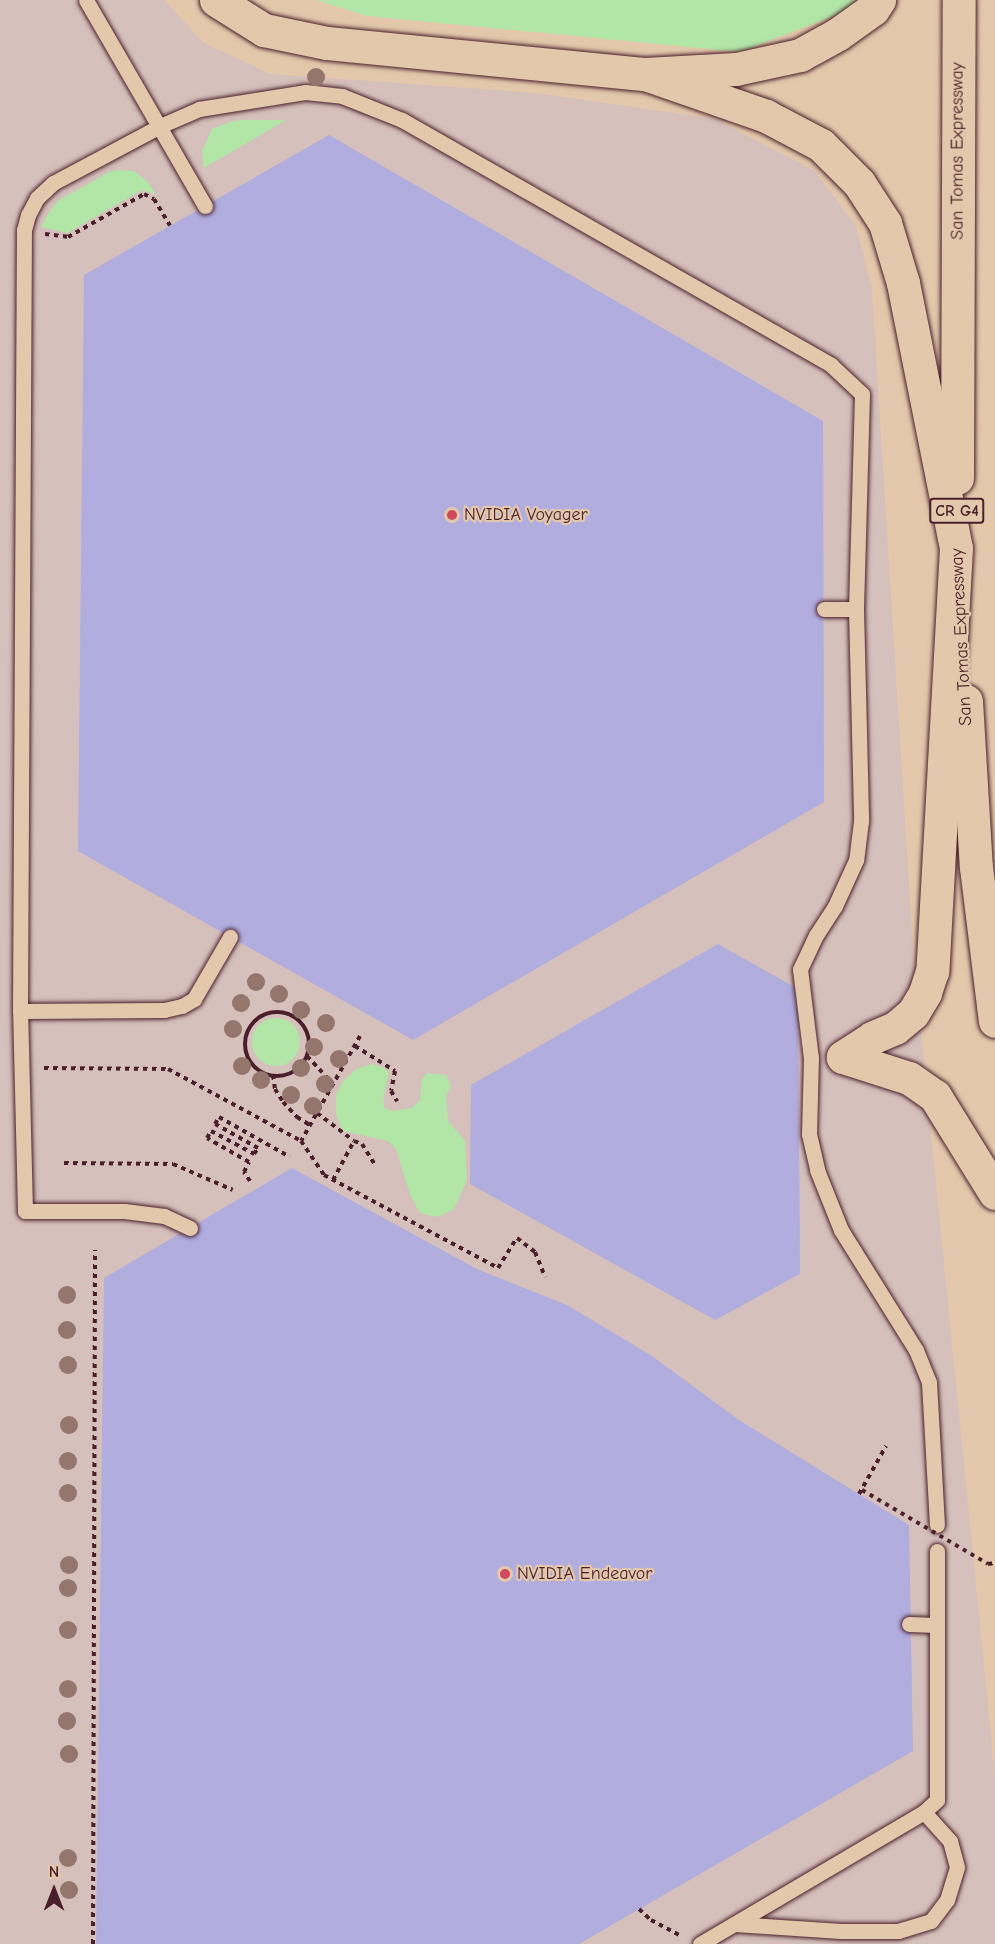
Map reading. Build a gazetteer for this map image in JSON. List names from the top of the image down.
{
  "streets": {
    "highway": ["San Tomas Expressway", "CR G4"]
  },
  "places": ["NVIDIA Voyager", "NVIDIA Endeavor"],
  "north": "top"
}
